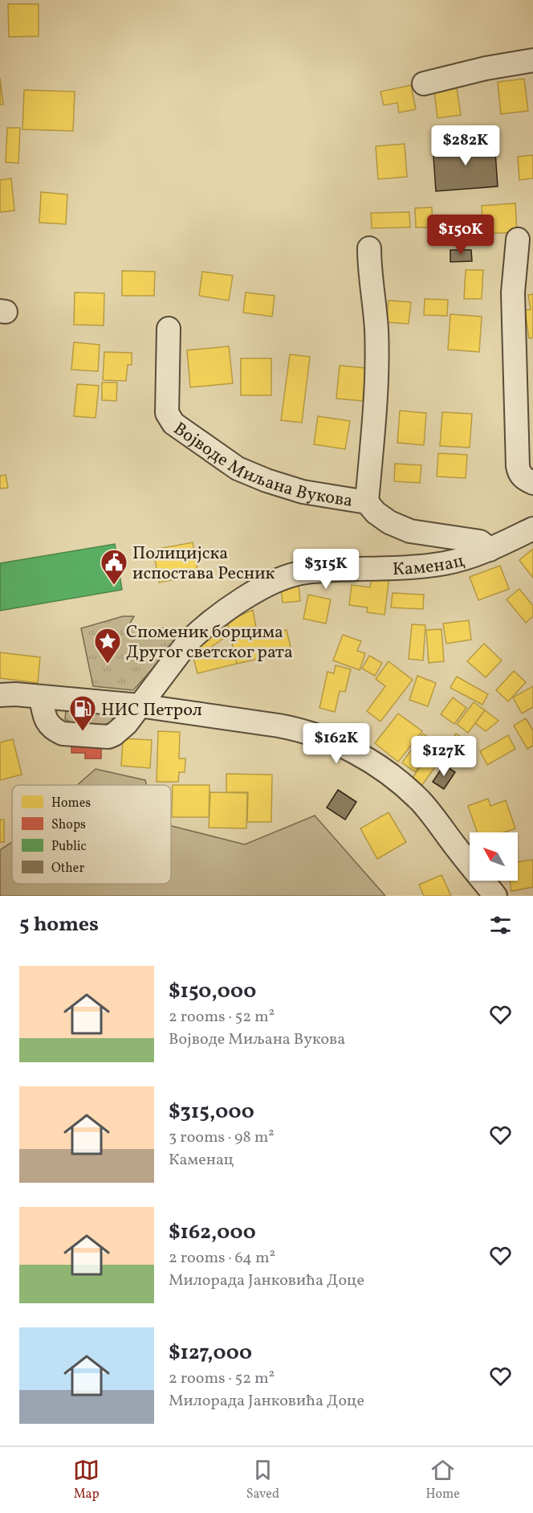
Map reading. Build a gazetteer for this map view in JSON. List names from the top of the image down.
{
  "streets": {
    "street": ["Војводе Миљана Вукова", "Каменац"]
  },
  "crossings": [
    ["Војводе Миљана Вукова", "Каменац"]
  ],
  "places": {
    "public building": ["Полицијска испостава Ресник"],
    "place": ["Споменик борцима Другог светског рата"],
    "fuel station": ["НИС Петрол"]
  },
  "legend": [
    "Homes",
    "Shops",
    "Public",
    "Other"
  ],
  "north": "top left",
  "page": {
    "price": [
      "$282K",
      "$150K",
      "$315K",
      "$162K",
      "$127K"
    ],
    "heading": "5 homes",
    "list": [
      {
        "name": "$150,000",
        "note": "2 rooms · 52 m² · Војводе Миљана Вукова"
      },
      {
        "name": "$315,000",
        "note": "3 rooms · 98 m² · Каменац"
      },
      {
        "name": "$162,000",
        "note": "2 rooms · 64 m² · Милорада Јанковића Доце"
      },
      {
        "name": "$127,000",
        "note": "2 rooms · 52 m² · Милорада Јанковића Доце"
      }
    ],
    "tabs": ["Map", "Saved", "Home"]
  }
}
